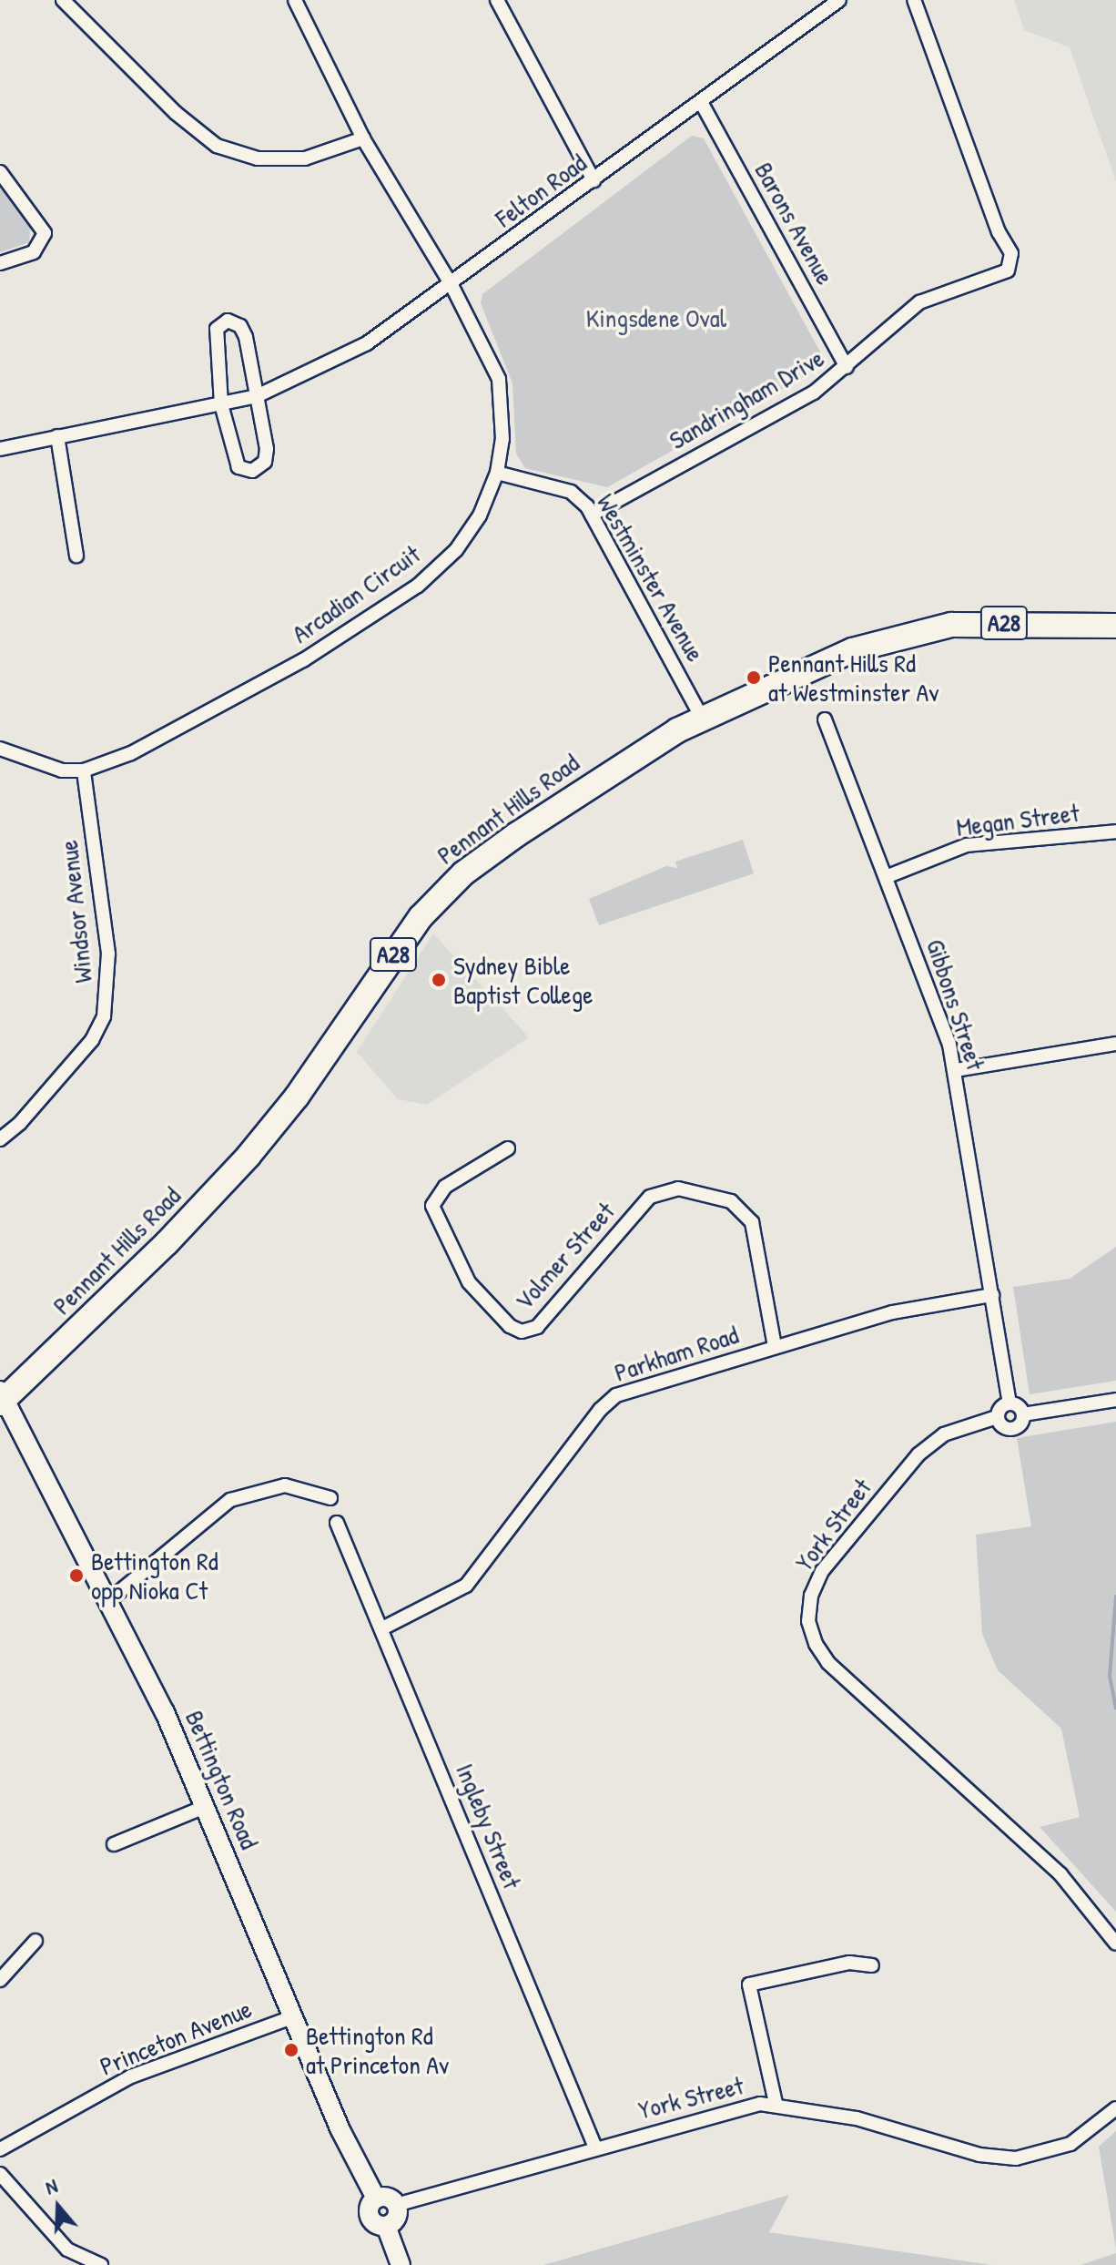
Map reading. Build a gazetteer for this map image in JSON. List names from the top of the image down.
{
  "streets": {
    "highway": ["A28", "Pennant Hills Road"],
    "main road": ["Bettington Road"],
    "street": [
      "Felton Road",
      "Barons Avenue",
      "Sandringham Drive",
      "Westminster Avenue",
      "Arcadian Circuit",
      "Megan Street",
      "Windsor Avenue",
      "Gibbons Street",
      "Volmer Street",
      "Parkham Road",
      "York Street",
      "Ingleby Street",
      "Princeton Avenue"
    ]
  },
  "crossings": [
    ["Felton Road", "Barons Avenue"],
    ["Felton Road", "Arcadian Circuit"],
    ["Barons Avenue", "Sandringham Drive"],
    ["Sandringham Drive", "Westminster Avenue"],
    ["Westminster Avenue", "Arcadian Circuit"],
    ["Westminster Avenue", "Pennant Hills Road"],
    ["Arcadian Circuit", "Windsor Avenue"],
    ["Pennant Hills Road", "Bettington Road"],
    ["Megan Street", "Gibbons Street"],
    ["Gibbons Street", "Parkham Road"],
    ["Gibbons Street", "York Street"],
    ["Volmer Street", "Parkham Road"],
    ["Parkham Road", "Ingleby Street"],
    ["York Street", "Bettington Road"],
    ["York Street", "Ingleby Street"],
    ["Bettington Road", "Princeton Avenue"]
  ],
  "parks": ["Kingsdene Oval"],
  "places": [
    "Pennant Hills Rd at Westminster Av",
    "Sydney Bible Baptist College",
    "Bettington Rd opp Nioka Ct",
    "Bettington Rd at Princeton Av"
  ],
  "north": "top"
}
